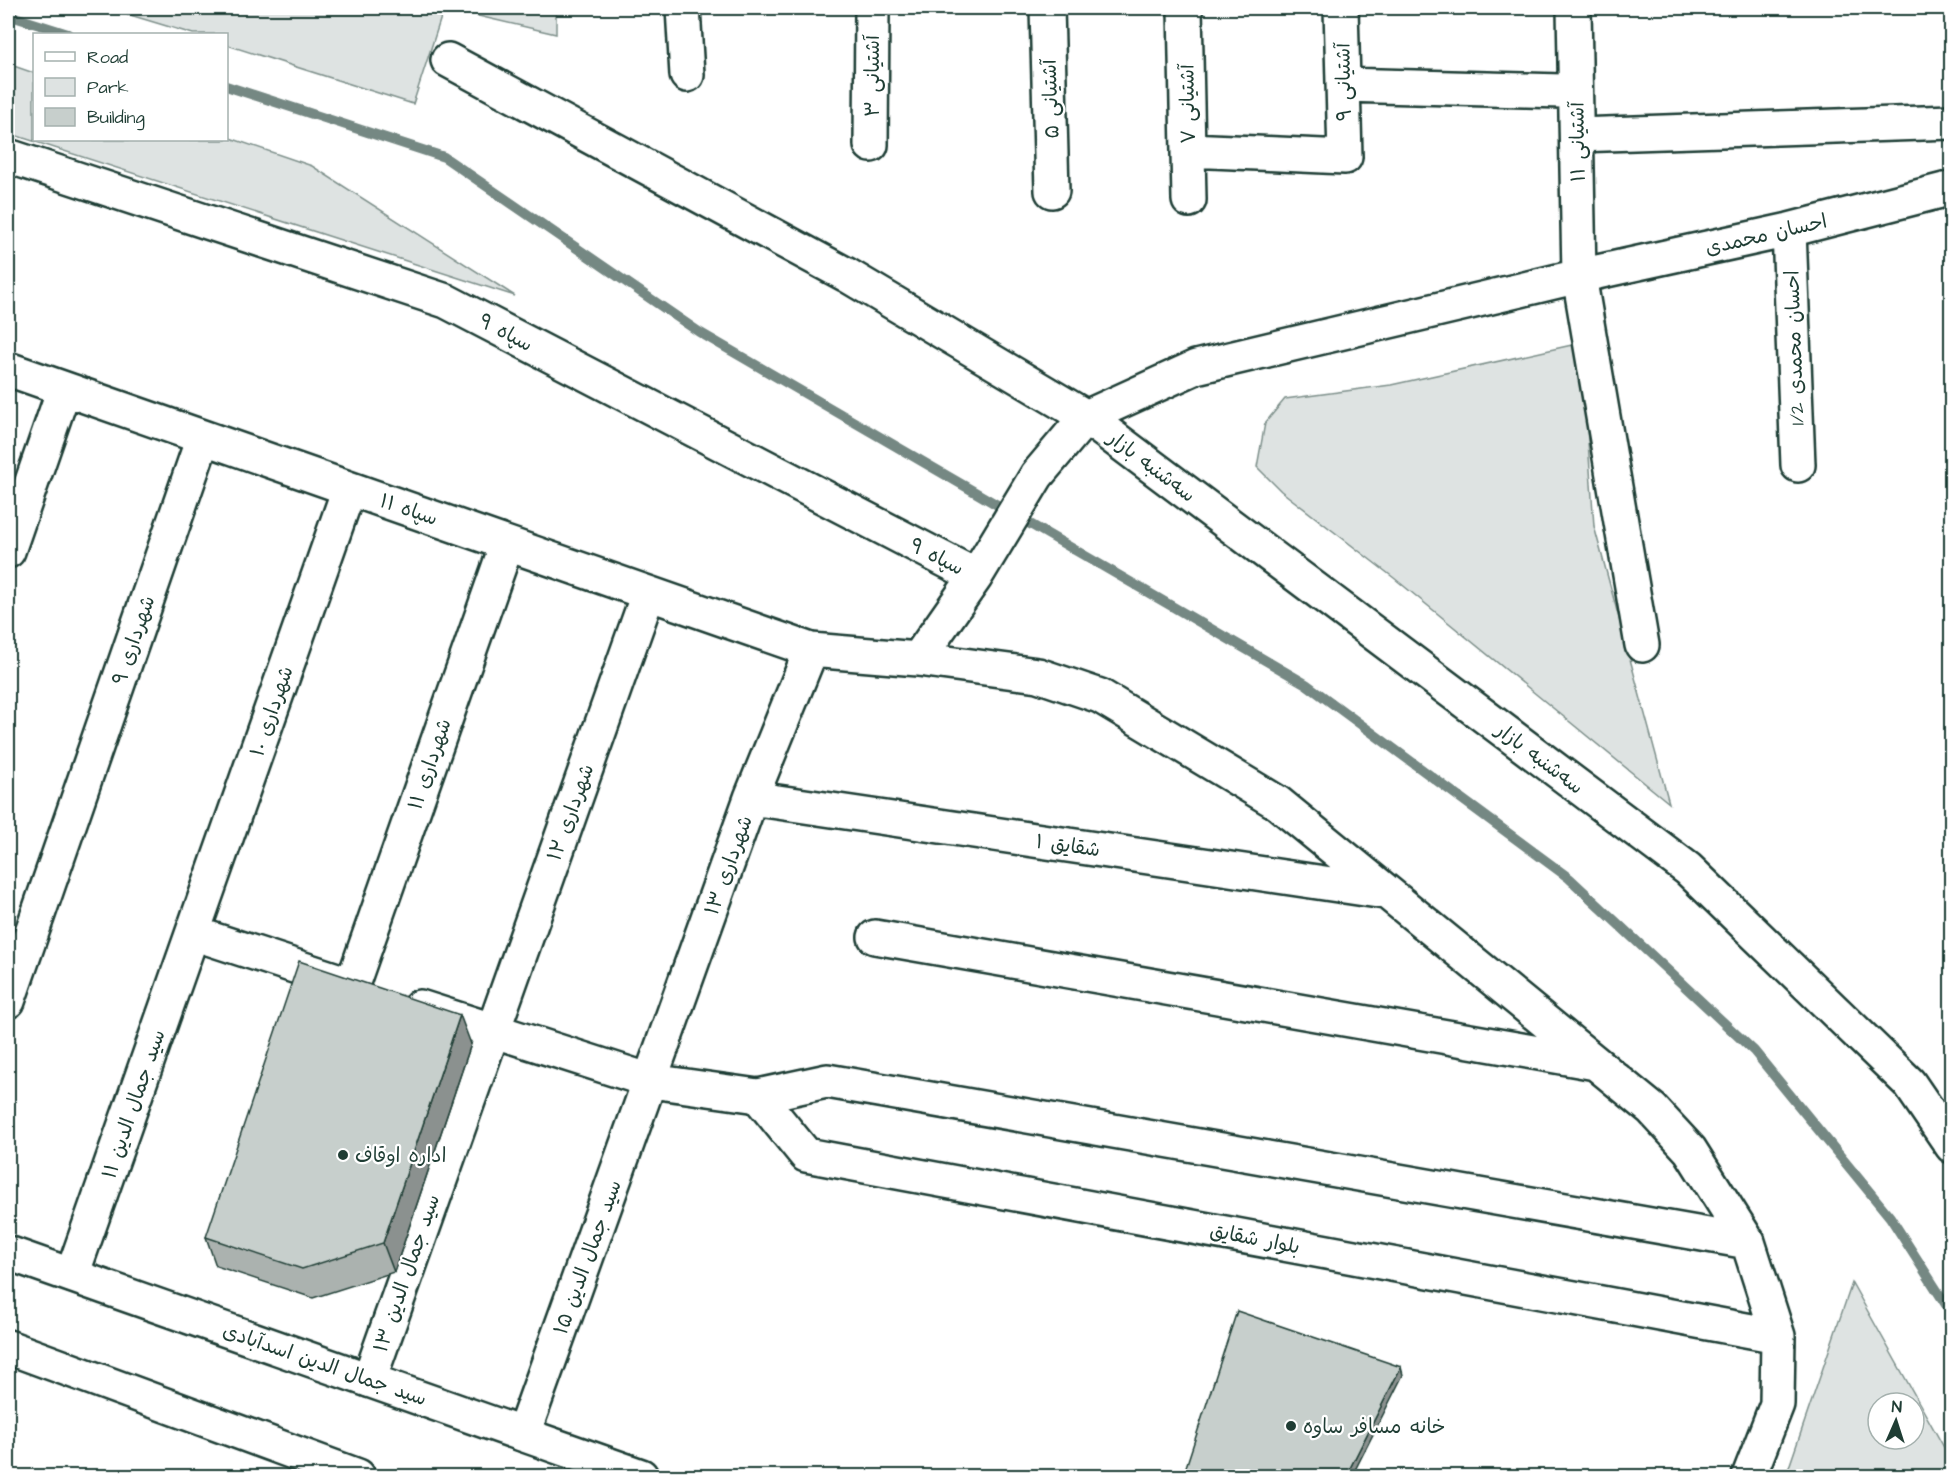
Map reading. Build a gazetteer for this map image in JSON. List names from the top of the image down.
{
  "streets": {
    "street": [
      "آشتیانی ۳",
      "آشتیانی ۹",
      "آشتیانی ۵",
      "آشتیانی ۷",
      "آشتیانی ۱۱",
      "احسان محمدی",
      "سپاه ۹",
      "احسان محمدی 1/2",
      "سه‌شنبه بازار",
      "سپاه ۱۱",
      "شهرداری ۹",
      "شهرداری ۱۰",
      "شهرداری ۱۱",
      "شهرداری ۱۲",
      "شقایق ۱",
      "شهرداری ۱۳",
      "سید جمال الدین ۱۱",
      "بلوار شقایق",
      "سید جمال الدین ۱۵",
      "سید جمال الدین ۱۳",
      "سید جمال الدین اسدآبادی"
    ]
  },
  "crossings": [
    ["آشتیانی ۹", "آشتیانی ۷"],
    ["آشتیانی ۱۱", "احسان محمدی"],
    ["احسان محمدی", "احسان محمدی 1/2"],
    ["احسان محمدی", "سه‌شنبه بازار"],
    ["سپاه ۱۱", "شهرداری ۹"],
    ["سپاه ۱۱", "شهرداری ۱۰"],
    ["سپاه ۱۱", "شهرداری ۱۱"],
    ["سپاه ۱۱", "شهرداری ۱۲"],
    ["سپاه ۱۱", "شقایق ۱"],
    ["سپاه ۱۱", "شهرداری ۱۳"],
    ["سپاه ۱۱", "بلوار شقایق"],
    ["شهرداری ۱۰", "سید جمال الدین ۱۱"],
    ["شهرداری ۱۲", "سید جمال الدین ۱۳"],
    ["شقایق ۱", "شهرداری ۱۳"],
    ["شهرداری ۱۳", "سید جمال الدین ۱۵"],
    ["سید جمال الدین ۱۱", "سید جمال الدین اسدآبادی"],
    ["سید جمال الدین ۱۵", "سید جمال الدین اسدآبادی"],
    ["سید جمال الدین ۱۳", "سید جمال الدین اسدآبادی"]
  ],
  "places": ["اداره اوقاف", "خانه مسافر ساوه"],
  "legend": ["Road", "Park", "Building"],
  "north": "top"
}
